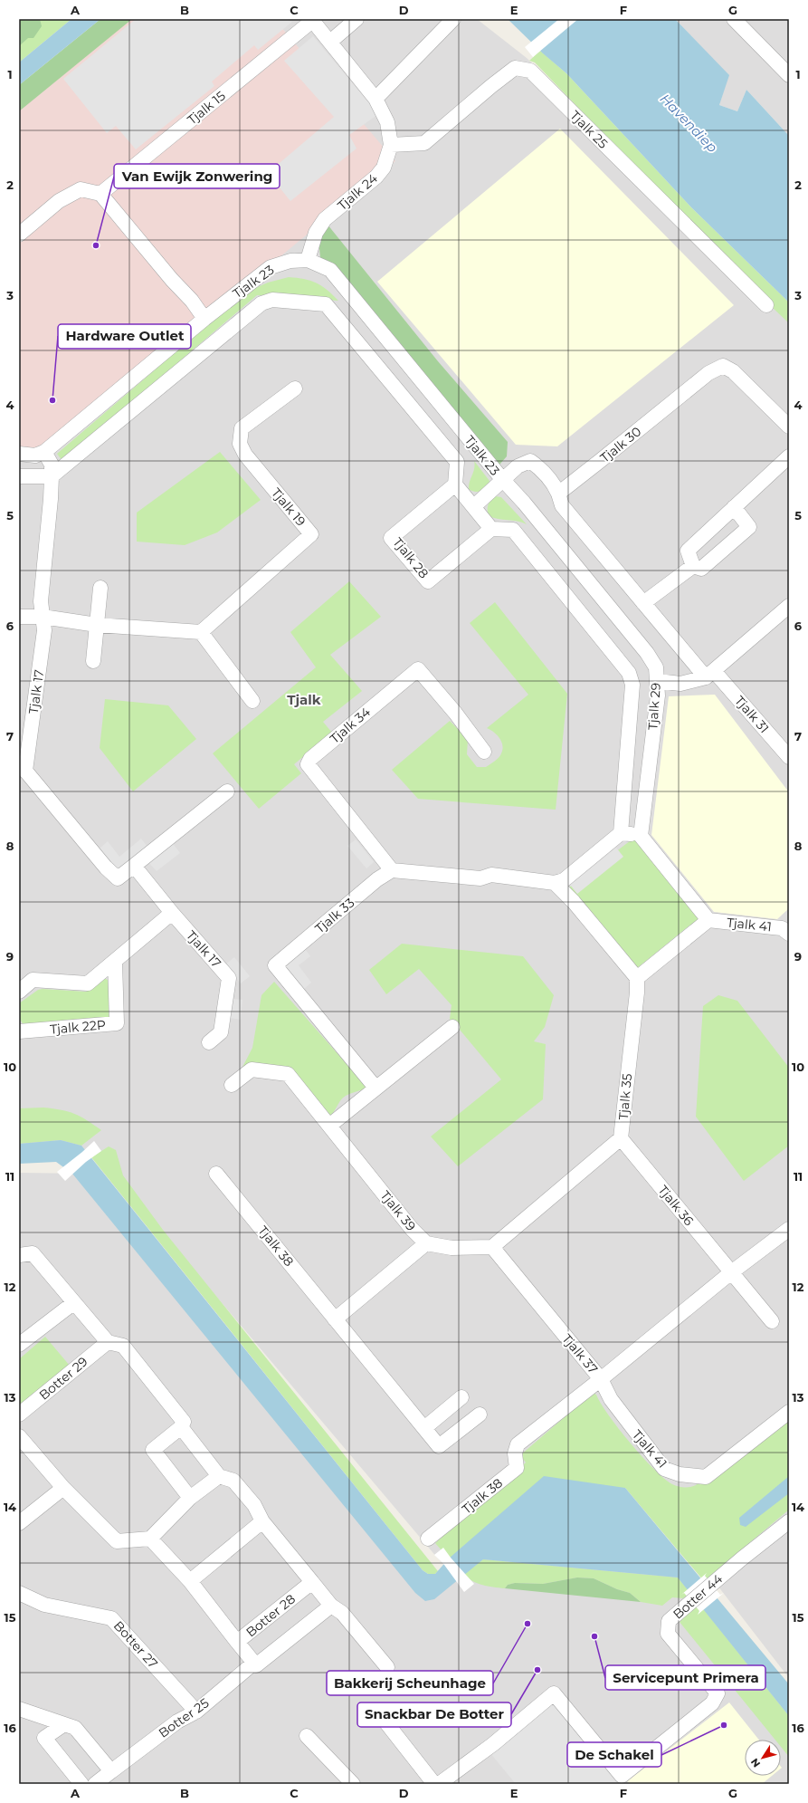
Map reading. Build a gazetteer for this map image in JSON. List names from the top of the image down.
{
  "streets": {
    "street": [
      "Tjalk 15",
      "Tjalk 25",
      "Tjalk 24",
      "Tjalk 23",
      "Tjalk 30",
      "Tjalk 19",
      "Tjalk 28",
      "Tjalk 17",
      "Tjalk 29",
      "Tjalk 31",
      "Tjalk 34",
      "Tjalk 33",
      "Tjalk 41",
      "Tjalk 22P",
      "Tjalk 35",
      "Tjalk 36",
      "Tjalk 39",
      "Tjalk 38",
      "Tjalk 37",
      "Botter 29",
      "Botter 44",
      "Botter 28",
      "Botter 27",
      "Botter 25"
    ]
  },
  "crossings": [
    ["Tjalk 15", "Tjalk 24"],
    ["Tjalk 25", "Tjalk 24"],
    ["Tjalk 24", "Tjalk 23"],
    ["Tjalk 23", "Tjalk 28"],
    ["Tjalk 23", "Tjalk 17"],
    ["Tjalk 23", "Tjalk 29"],
    ["Tjalk 28", "Tjalk 29"],
    ["Tjalk 34", "Tjalk 33"],
    ["Tjalk 41", "Tjalk 37"],
    ["Tjalk 35", "Tjalk 36"],
    ["Tjalk 35", "Tjalk 37"],
    ["Tjalk 38", "Tjalk 37"],
    ["Botter 27", "Botter 25"]
  ],
  "districts": ["Tjalk"],
  "water": ["Havendiep"],
  "places": [
    "Van Ewijk Zonwering",
    "Hardware Outlet",
    "Bakkerij Scheunhage",
    "Servicepunt Primera",
    "Snackbar De Botter",
    "De Schakel"
  ],
  "north": "bottom left",
  "grid": {
    "columns": [
      "A",
      "B",
      "C",
      "D",
      "E",
      "F",
      "G"
    ],
    "rows": [
      "1",
      "2",
      "3",
      "4",
      "5",
      "6",
      "7",
      "8",
      "9",
      "10",
      "11",
      "12",
      "13",
      "14",
      "15",
      "16"
    ]
  }
}
